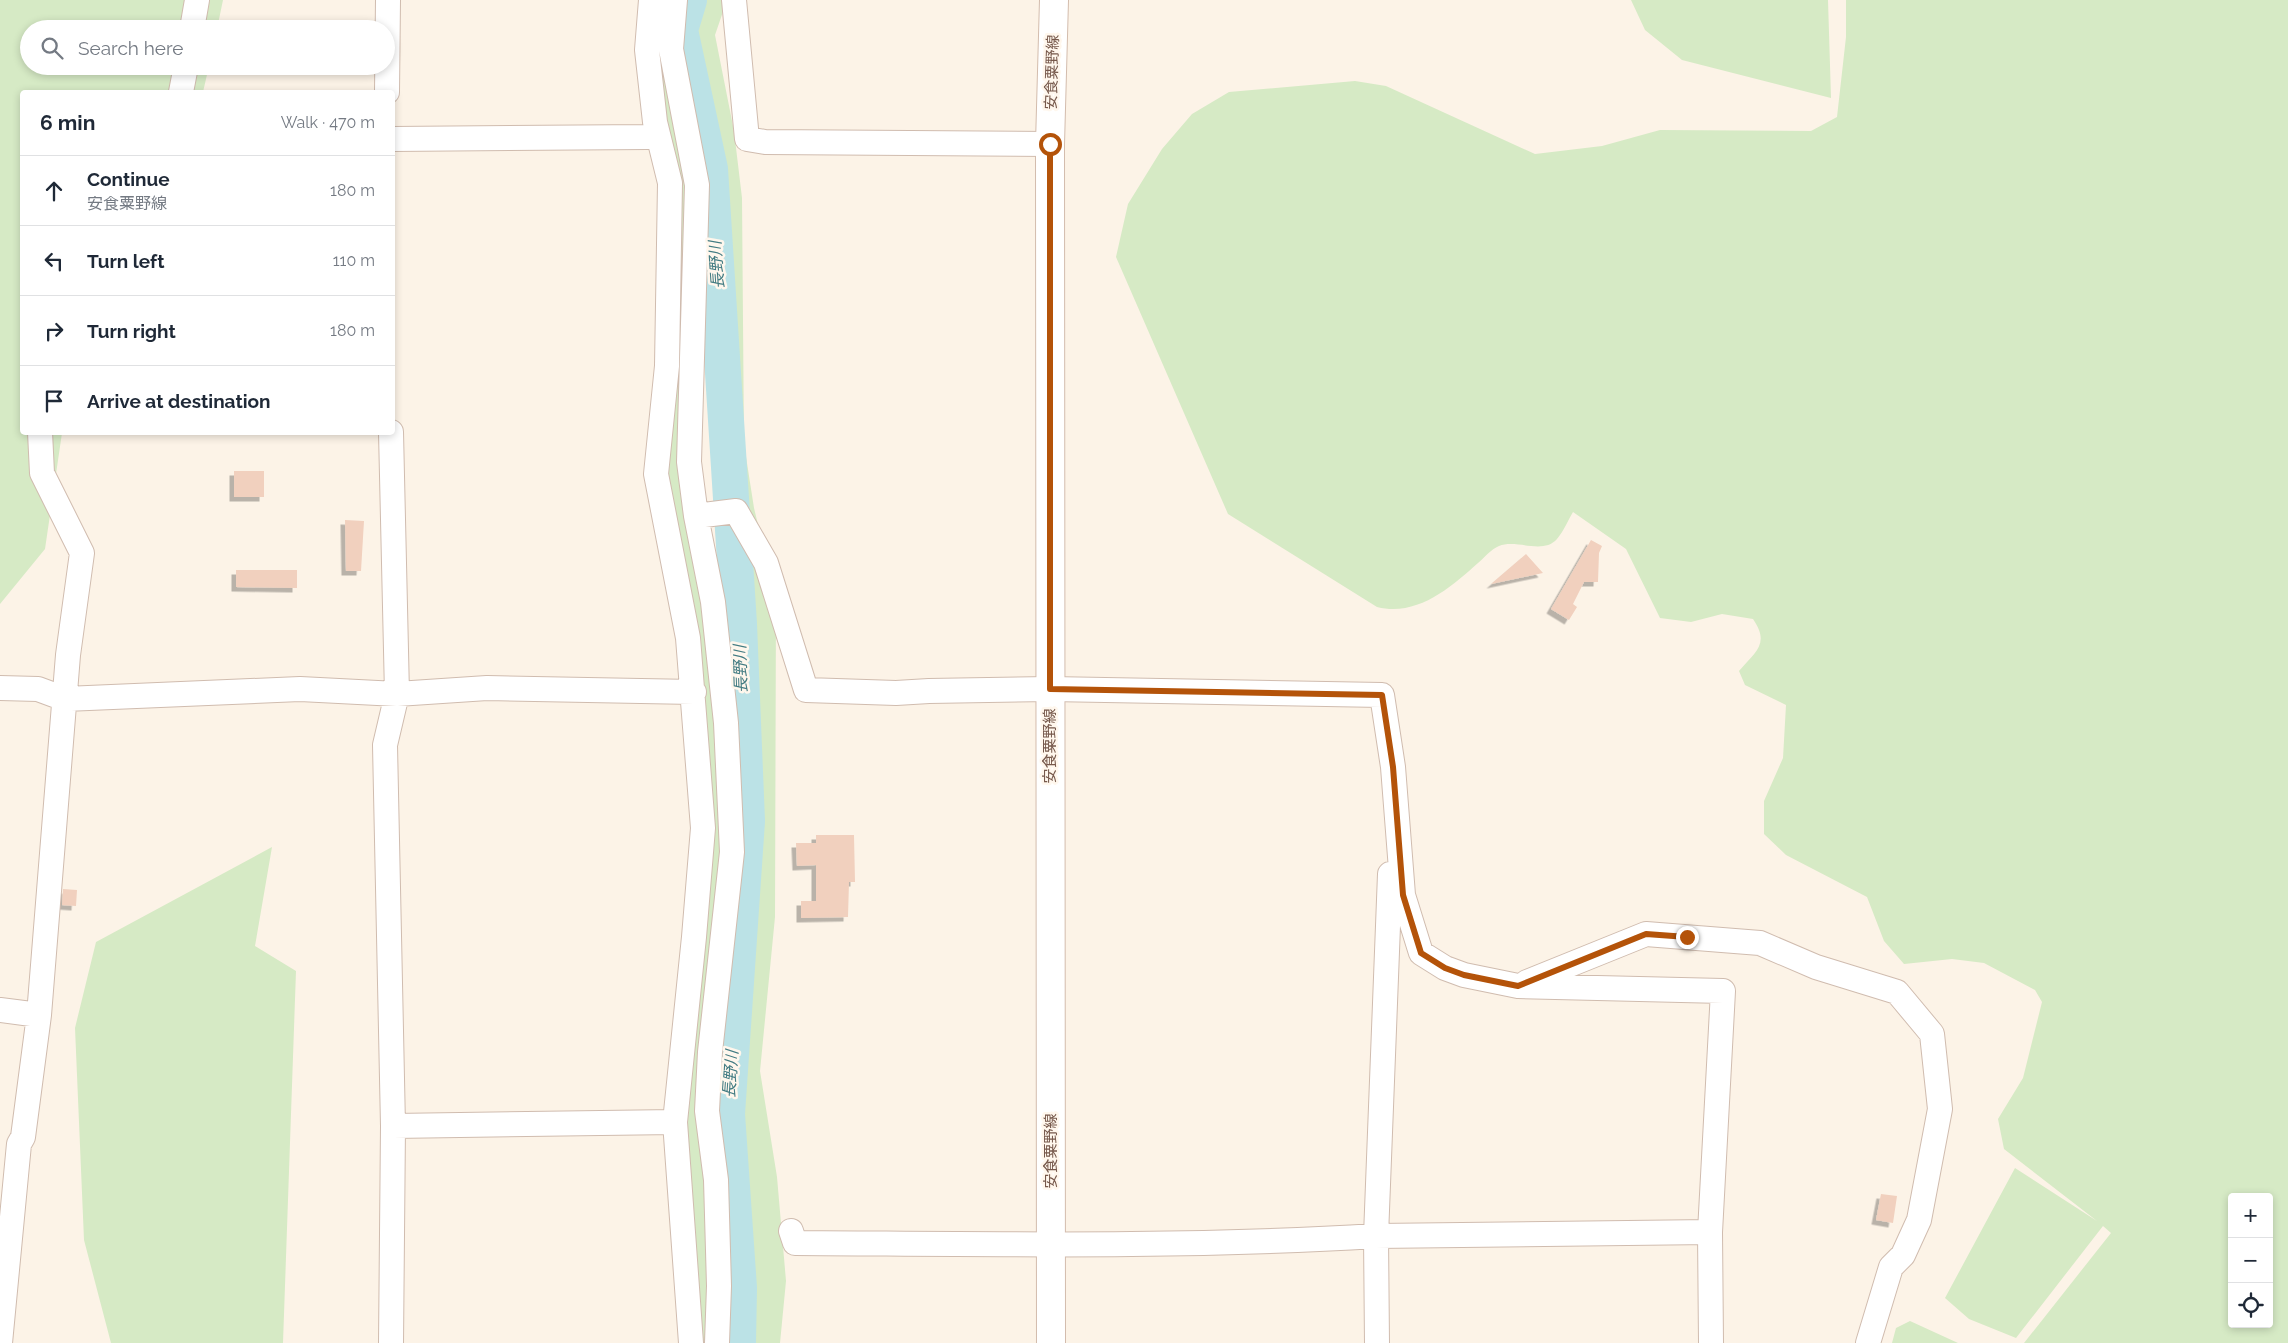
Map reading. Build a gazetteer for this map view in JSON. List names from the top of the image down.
{
  "streets": {
    "main road": ["安食粟野線"]
  },
  "water": ["長野川"],
  "page": {
    "search": "Search here",
    "heading": ["6 min", "Walk · 470 m"],
    "list": [
      ["Continue", "安食粟野線", "180 m"],
      ["Turn left", "110 m"],
      ["Turn right", "180 m"],
      "Arrive at destination"
    ],
    "map_buttons": ["+", "−"]
  }
}
